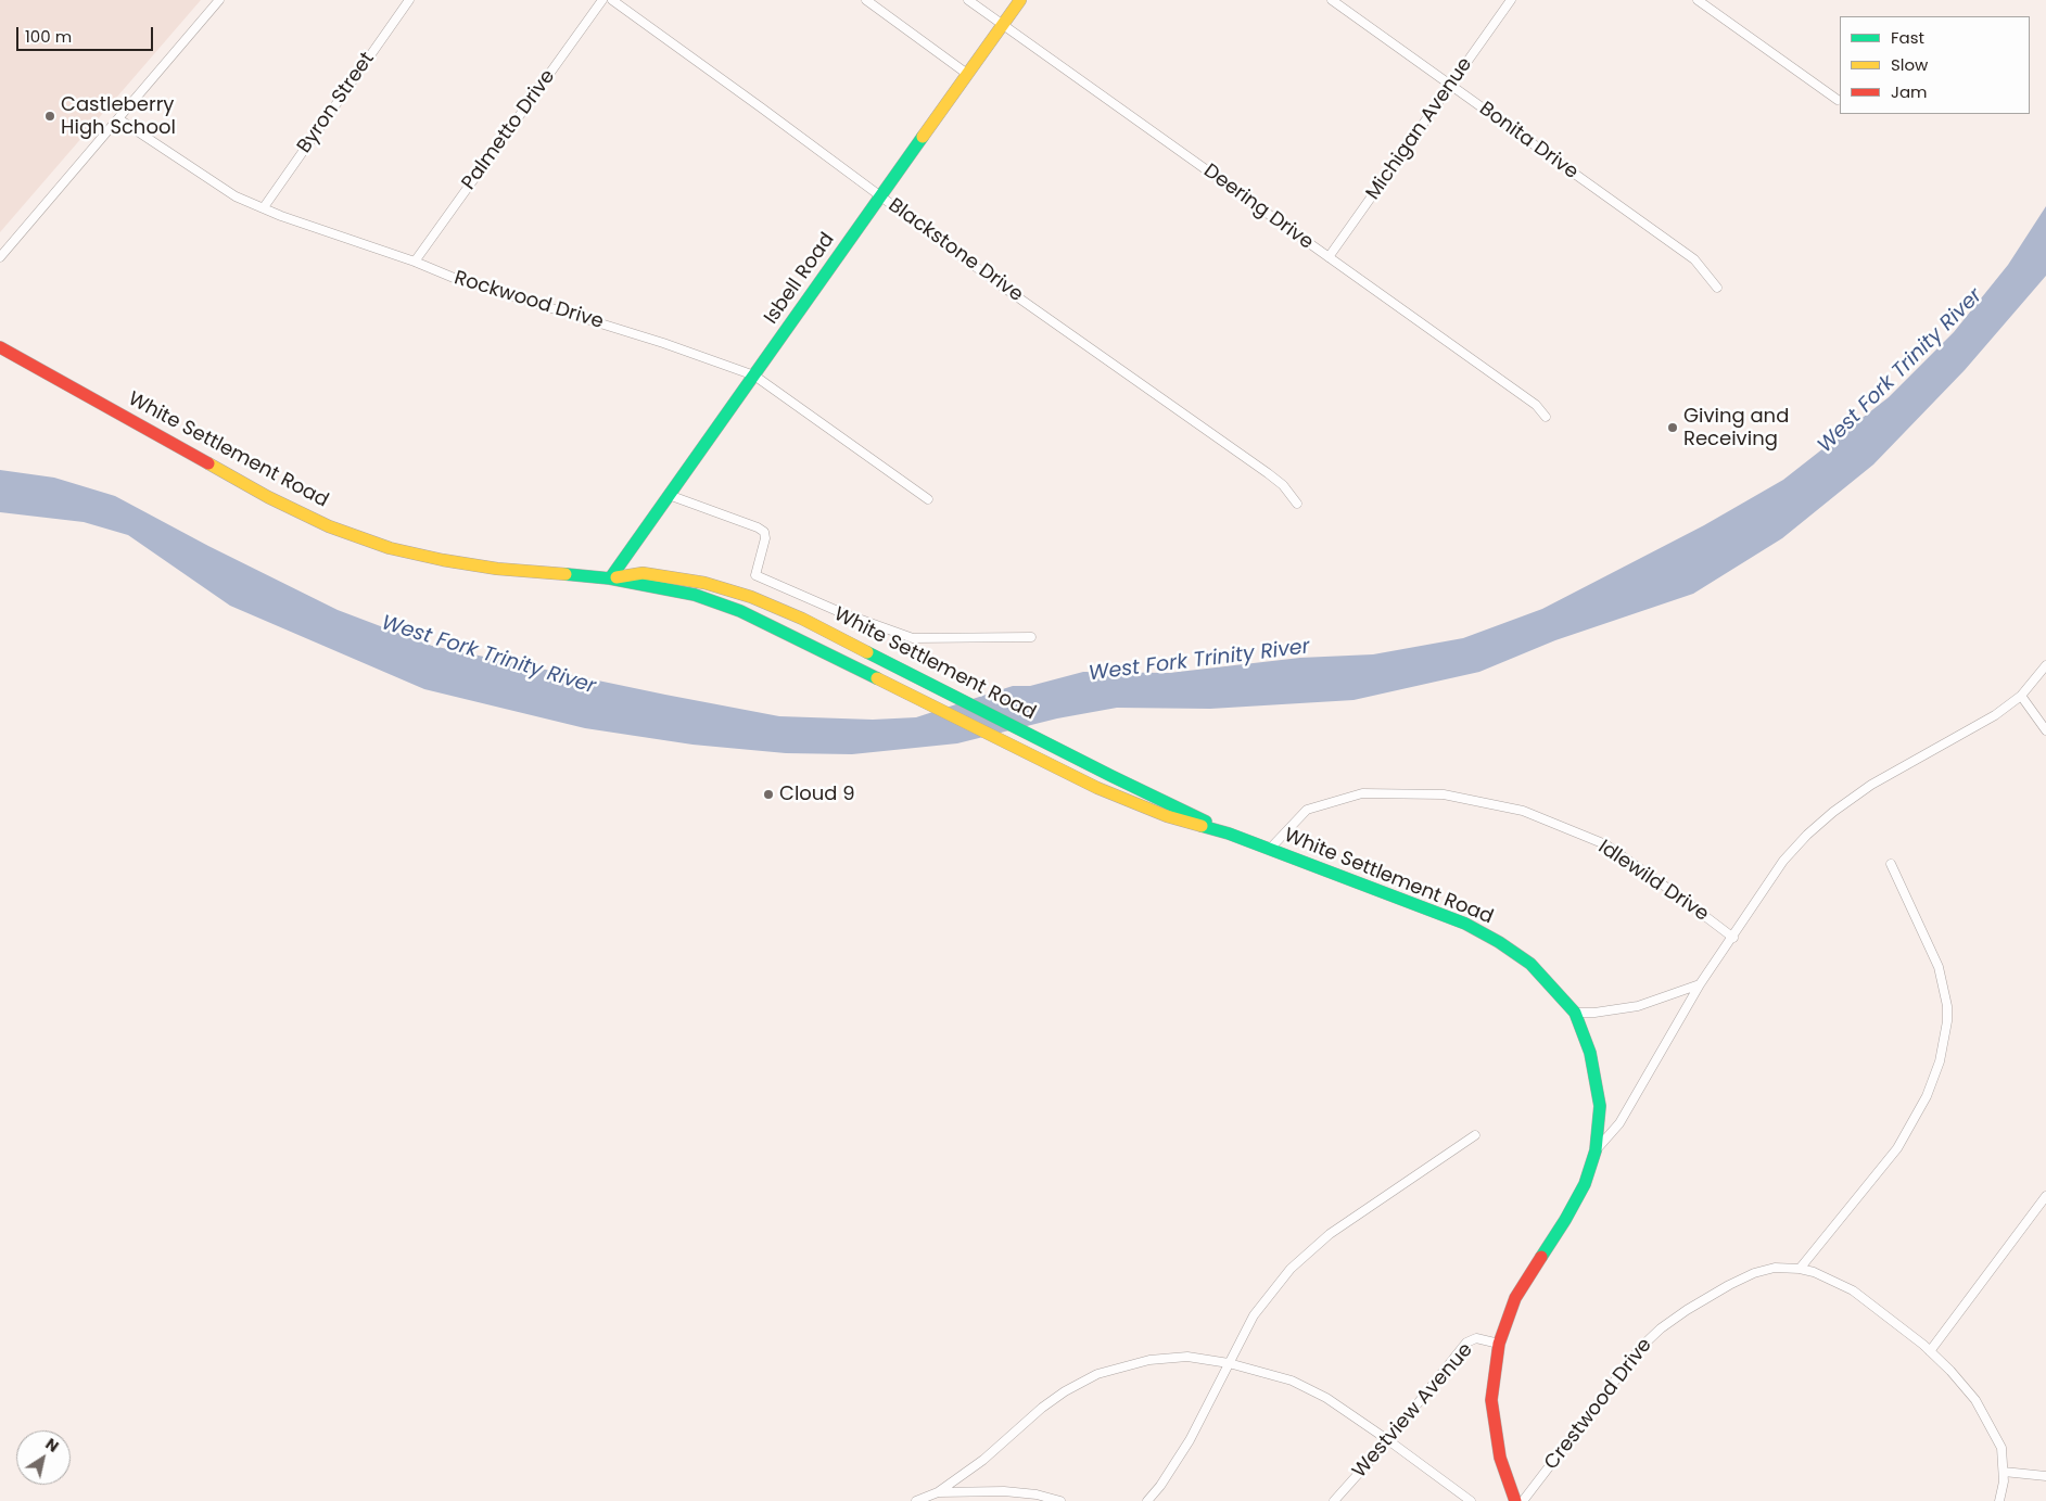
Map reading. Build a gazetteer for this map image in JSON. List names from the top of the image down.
{
  "streets": {
    "main road": ["Isbell Road", "White Settlement Road"],
    "street": [
      "Byron Street",
      "Michigan Avenue",
      "Palmetto Drive",
      "Bonita Drive",
      "Deering Drive",
      "Blackstone Drive",
      "Rockwood Drive",
      "Idlewild Drive",
      "Crestwood Drive",
      "Westview Avenue"
    ]
  },
  "crossings": [
    ["Byron Street", "Rockwood Drive"],
    ["Michigan Avenue", "Bonita Drive"],
    ["Michigan Avenue", "Deering Drive"],
    ["Palmetto Drive", "Rockwood Drive"],
    ["Deering Drive", "Isbell Road"],
    ["Blackstone Drive", "Isbell Road"],
    ["Isbell Road", "Rockwood Drive"],
    ["Isbell Road", "White Settlement Road"],
    ["White Settlement Road", "Idlewild Drive"],
    ["White Settlement Road", "Westview Avenue"]
  ],
  "water": ["West Fork Trinity River"],
  "places": ["Castleberry High School", "Giving and Receiving", "Cloud 9"],
  "legend": ["Fast", "Slow", "Jam"],
  "scale_bar": "100 m",
  "north": "top right"
}
